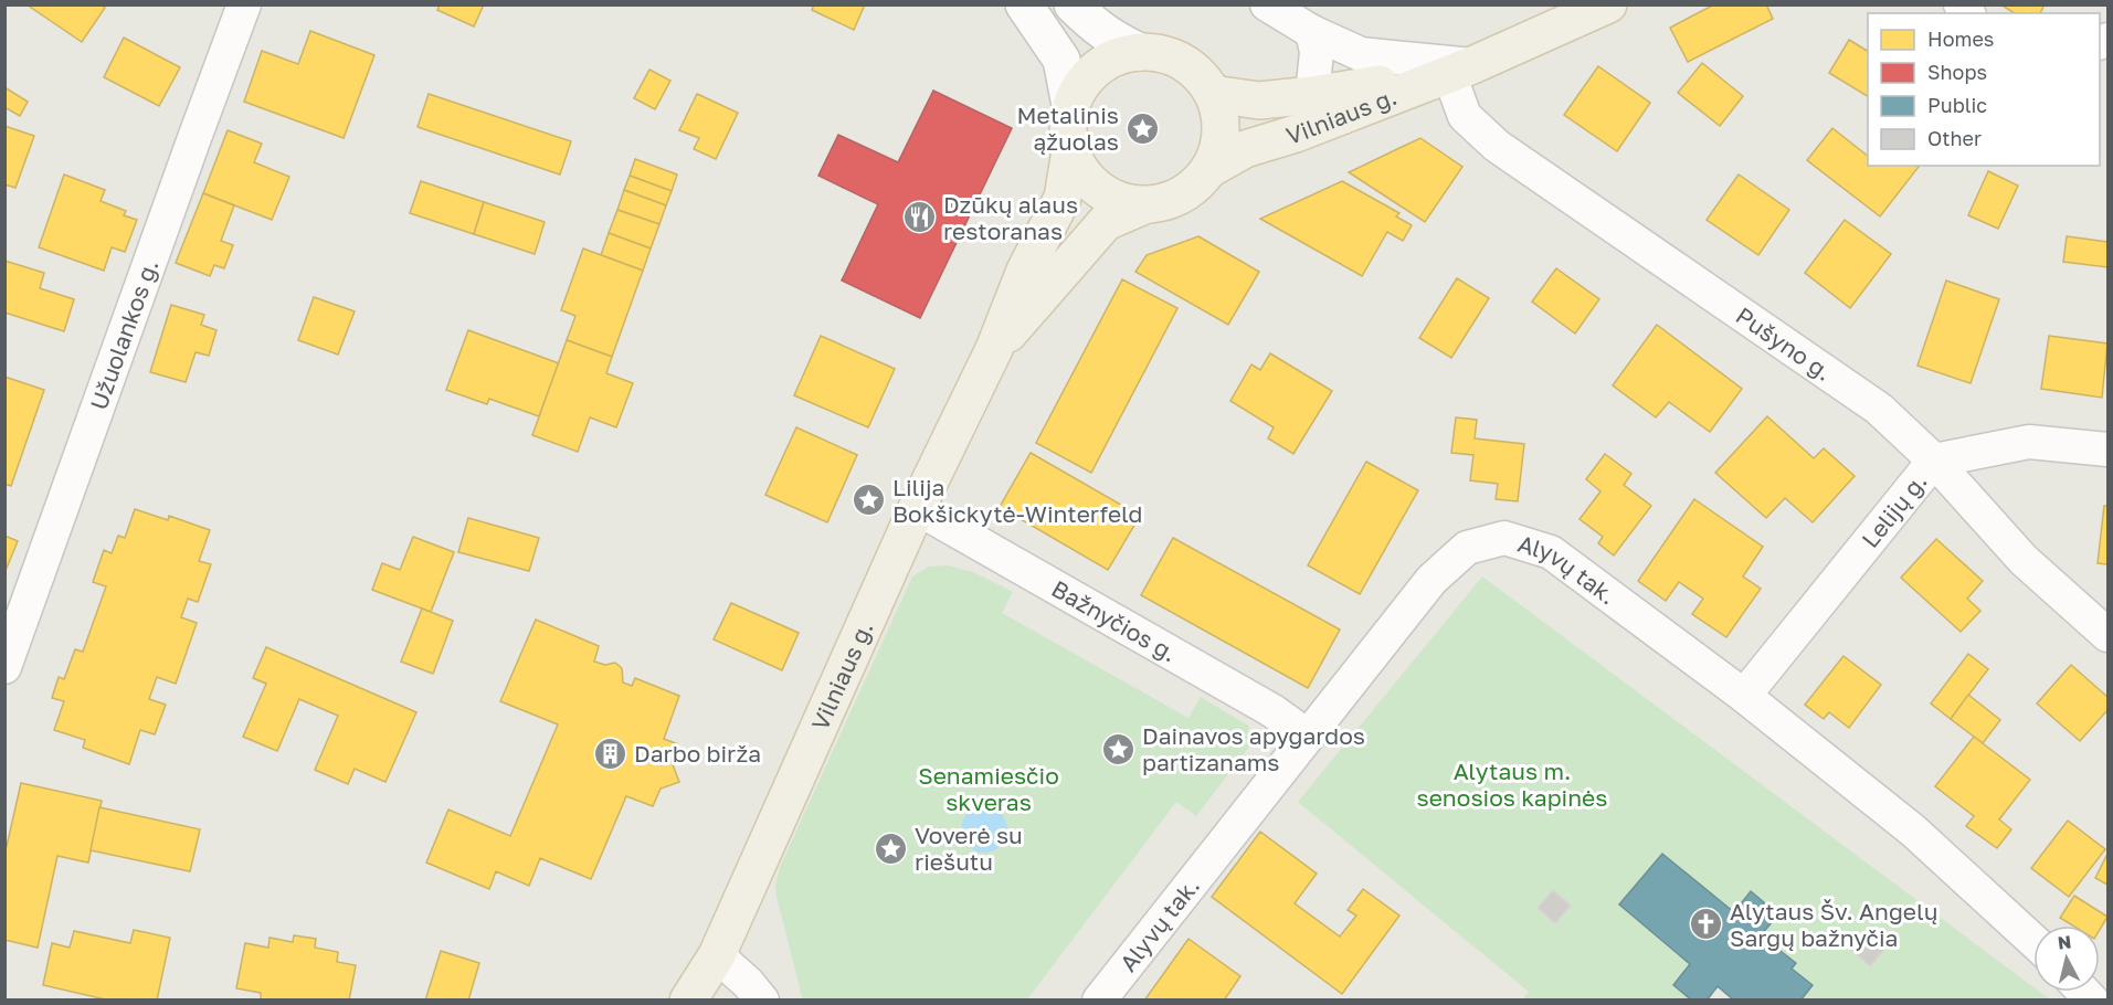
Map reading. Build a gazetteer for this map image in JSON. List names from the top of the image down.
{
  "streets": {
    "main road": ["Vilniaus g."],
    "street": [
      "Užuolankos g.",
      "Pušyno g.",
      "Lelijų g.",
      "Alyvų tak.",
      "Bažnyčios g."
    ]
  },
  "crossings": [
    ["Vilniaus g.", "Pušyno g."],
    ["Vilniaus g.", "Bažnyčios g."],
    ["Pušyno g.", "Lelijų g."],
    ["Lelijų g.", "Alyvų tak."],
    ["Alyvų tak.", "Bažnyčios g."]
  ],
  "parks": ["Alytaus m. senosios kapinės", "Senamiesčio skveras"],
  "places": {
    "place": [
      "Metalinis ąžuolas",
      "Lilija Bokšickytė-Winterfeld",
      "Dainavos apygardos partizanams",
      "Voverė su riešutu"
    ],
    "restaurant": ["Dzūkų alaus restoranas"],
    "building": ["Darbo birža"],
    "church": ["Alytaus Šv. Angelų Sargų bažnyčia"]
  },
  "legend": [
    "Homes",
    "Shops",
    "Public",
    "Other"
  ],
  "north": "top"
}
